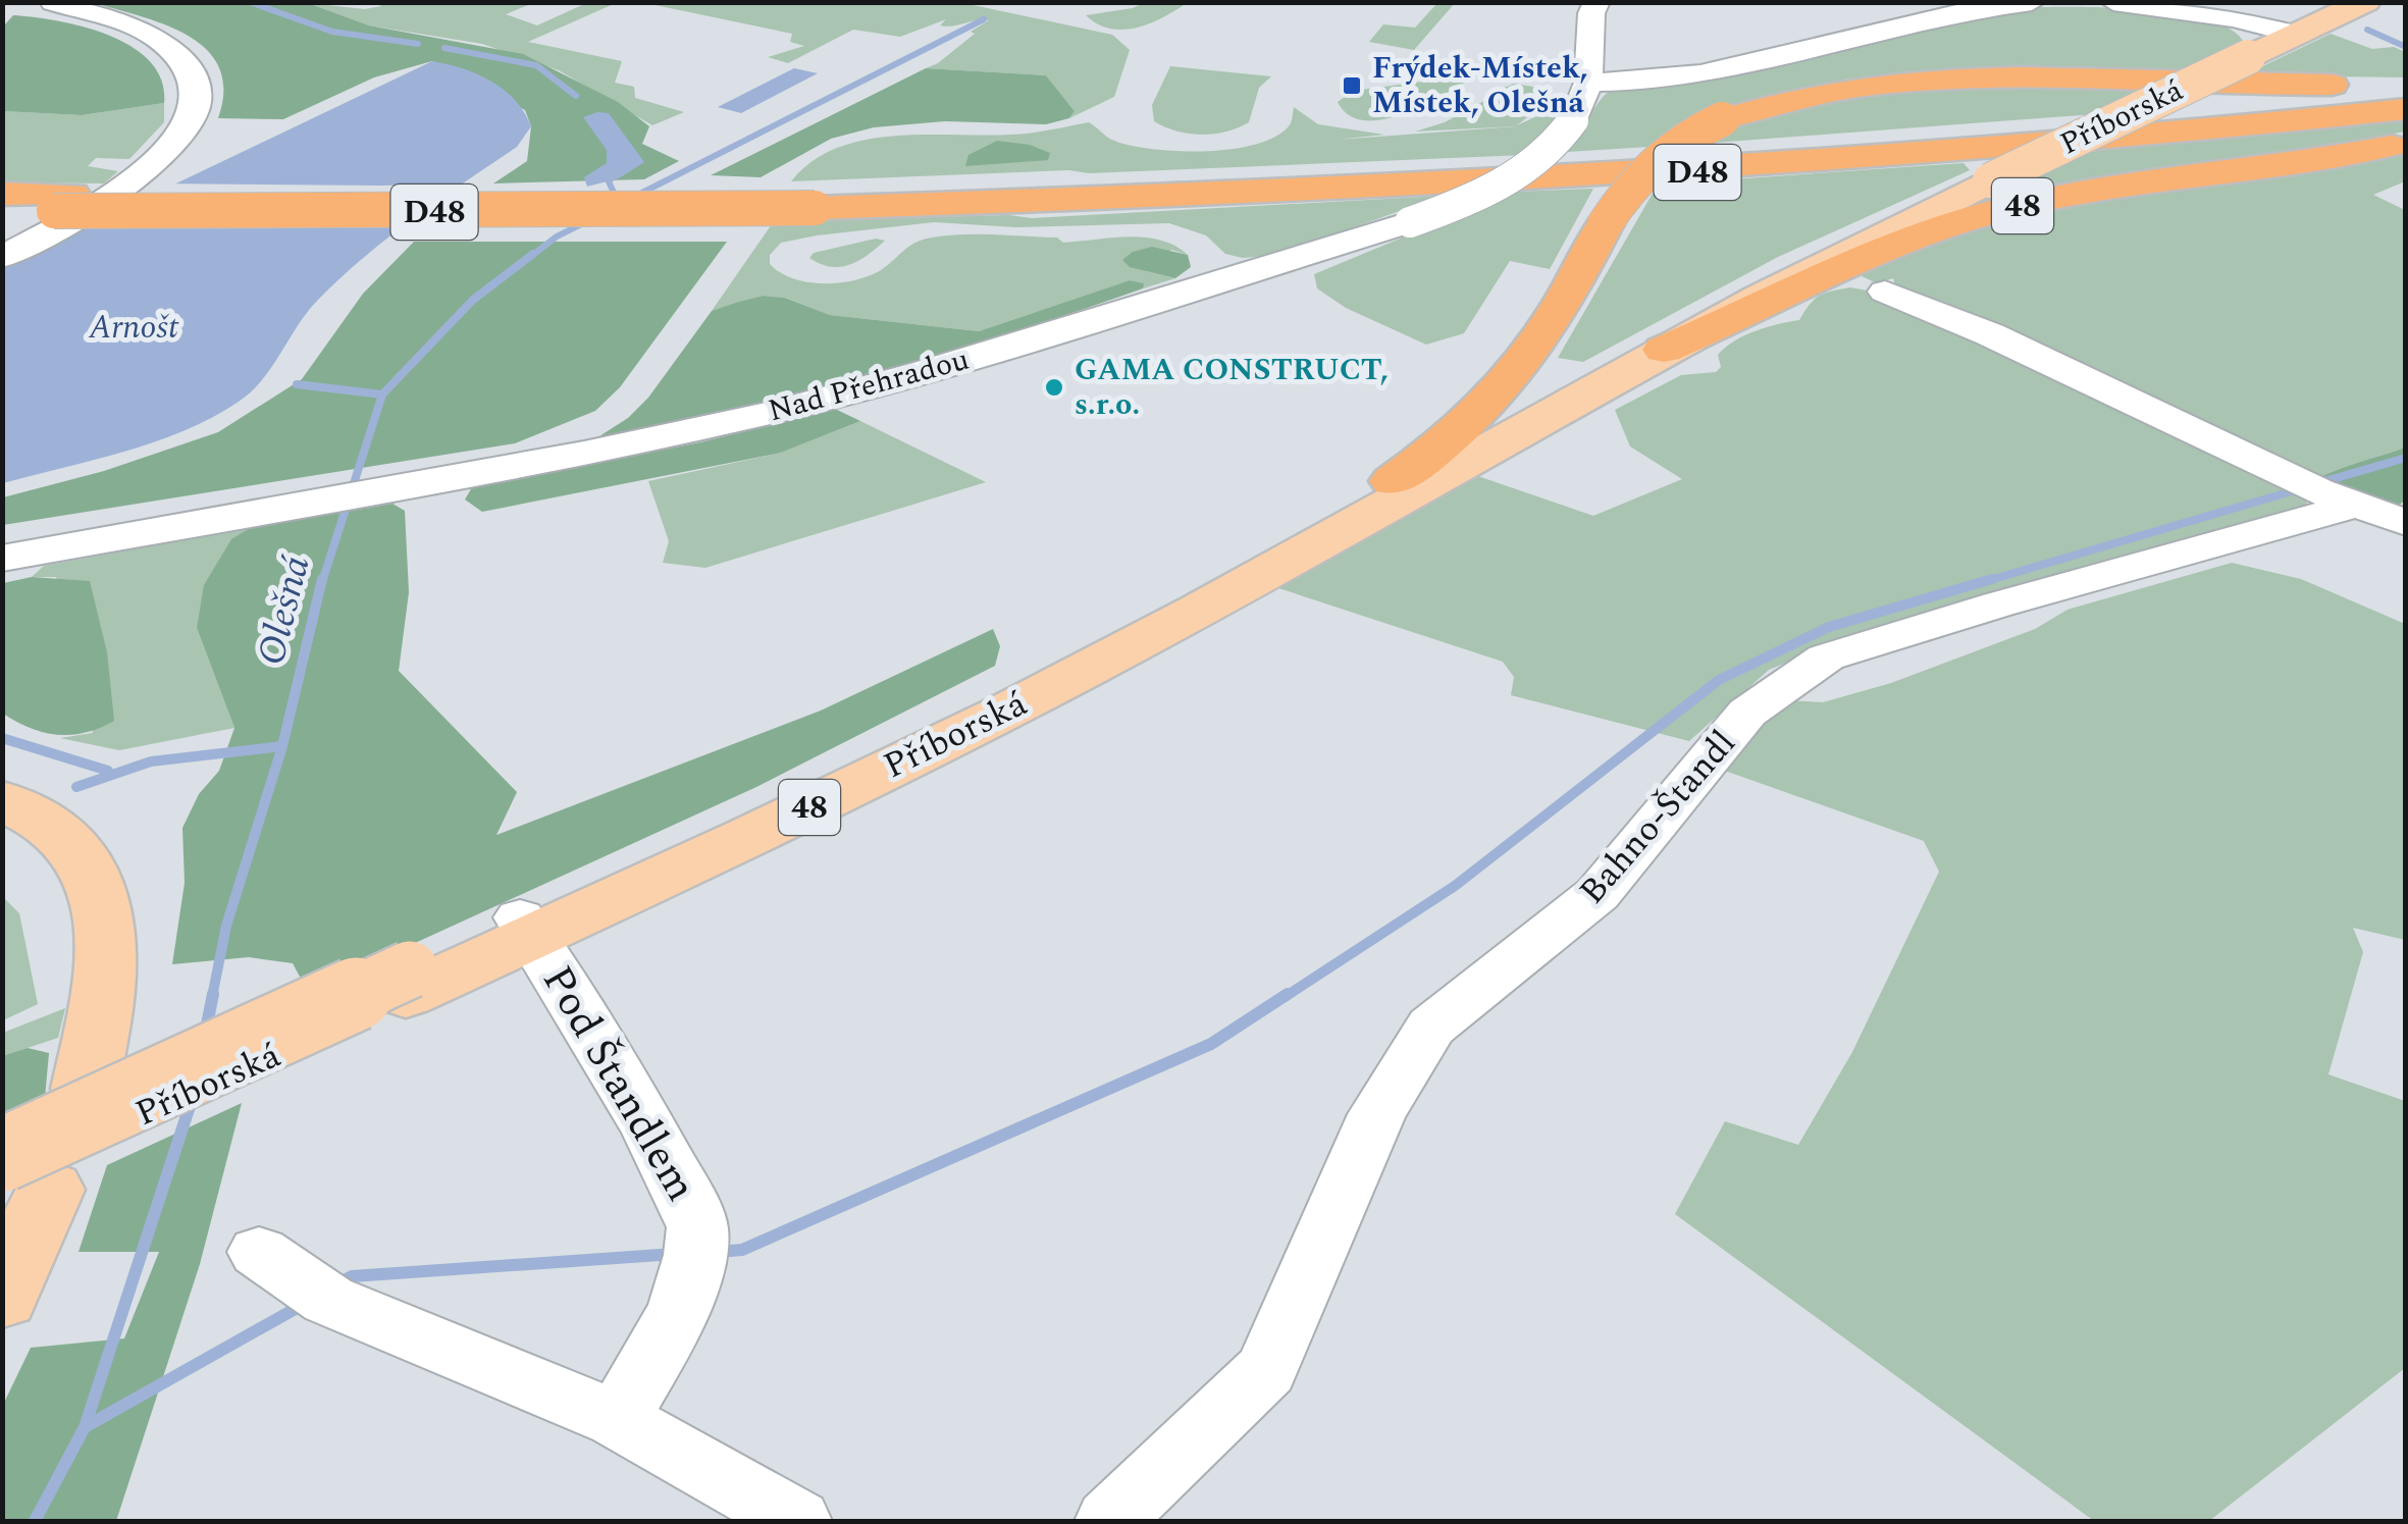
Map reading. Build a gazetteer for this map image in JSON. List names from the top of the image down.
{
  "streets": {
    "highway": ["D48", "48"],
    "main road": ["Příborská"],
    "street": ["Nad Přehradou", "Bahno-Štandl", "Pod Štandlem"]
  },
  "crossings": [
    ["Příborská", "48"],
    ["Příborská", "Pod Štandlem"]
  ],
  "water": ["Arnošt", "Olešná"],
  "places": {
    "transit": ["Frýdek-Místek, Místek, Olešná"],
    "other": ["GAMA CONSTRUCT, s.r.o."]
  }
}
